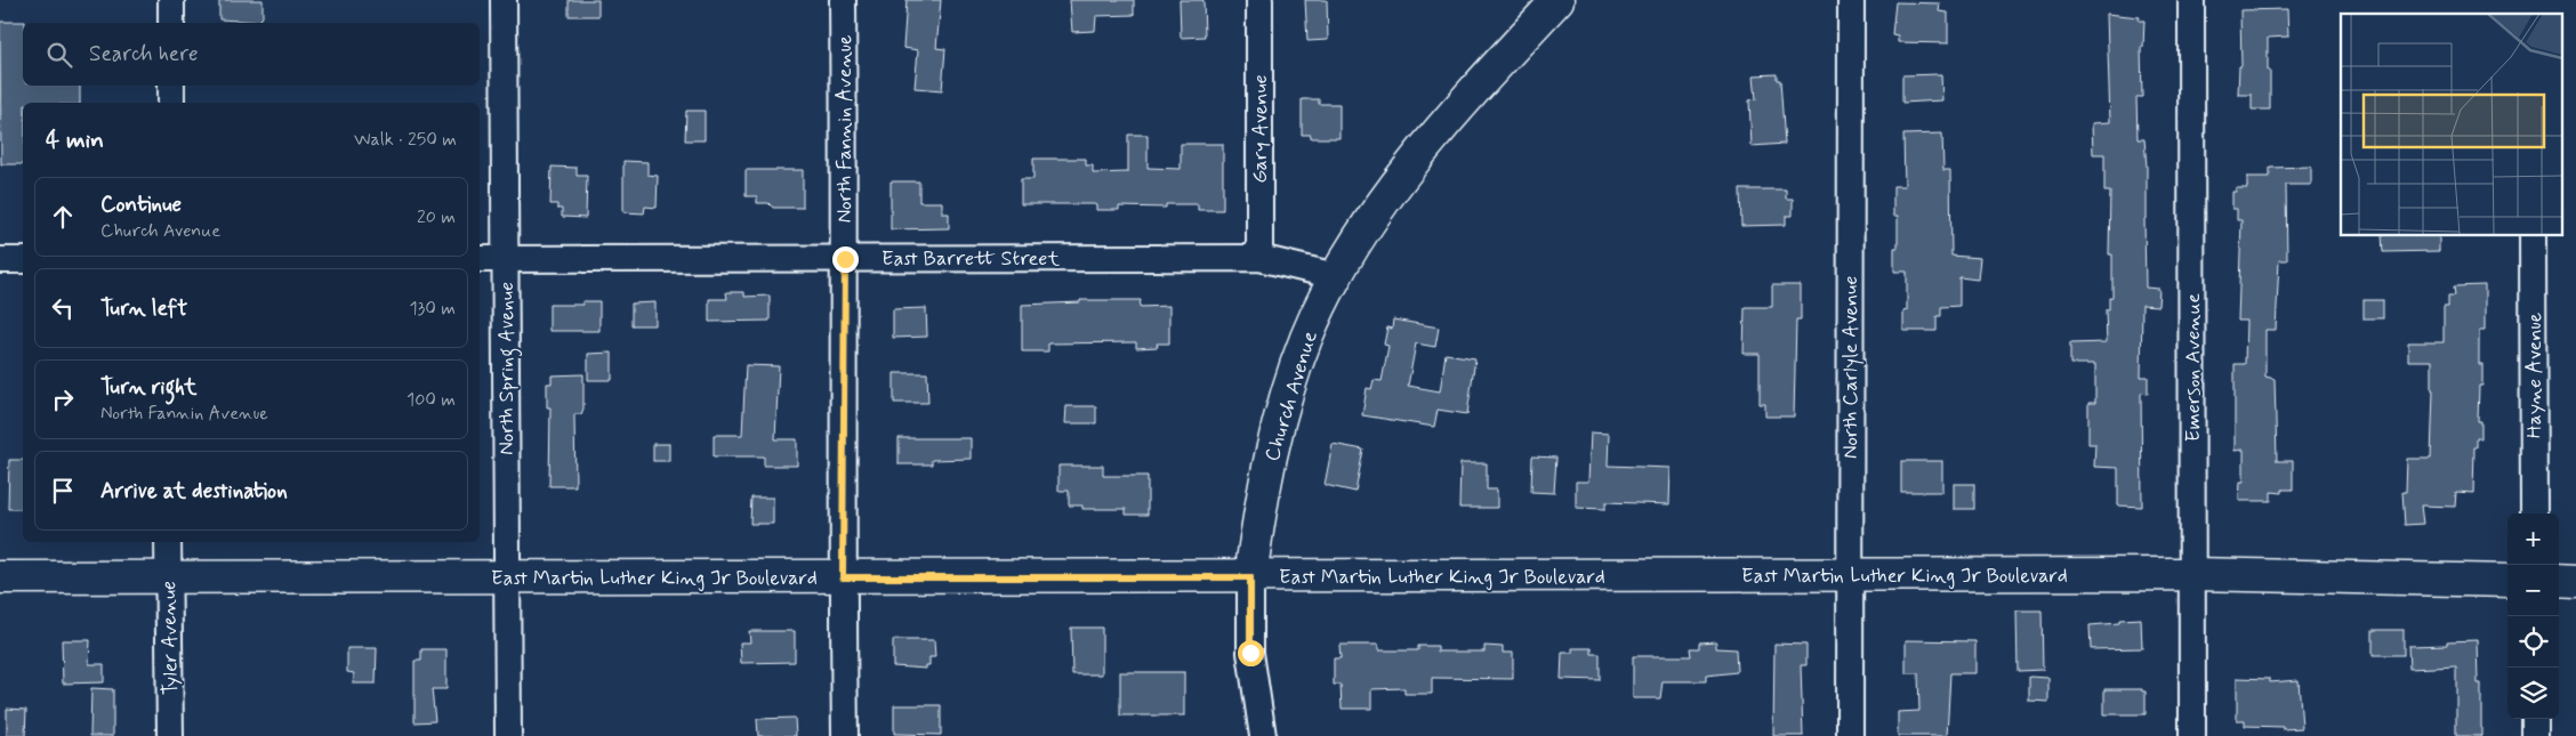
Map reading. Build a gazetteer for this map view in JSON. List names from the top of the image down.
{
  "streets": {
    "main road": ["Church Avenue", "East Martin Luther King Jr Boulevard"],
    "street": [
      "North Fannin Avenue",
      "Gary Avenue",
      "East Barrett Street",
      "North Carlyle Avenue",
      "Emerson Avenue",
      "North Spring Avenue",
      "Hayne Avenue",
      "Tyler Avenue"
    ]
  },
  "crossings": [
    ["North Fannin Avenue", "East Barrett Street"],
    ["North Fannin Avenue", "East Martin Luther King Jr Boulevard"],
    ["Gary Avenue", "East Barrett Street"],
    ["East Barrett Street", "North Spring Avenue"],
    ["East Barrett Street", "Church Avenue"],
    ["North Carlyle Avenue", "East Martin Luther King Jr Boulevard"],
    ["Emerson Avenue", "East Martin Luther King Jr Boulevard"],
    ["North Spring Avenue", "East Martin Luther King Jr Boulevard"],
    ["Church Avenue", "East Martin Luther King Jr Boulevard"],
    ["East Martin Luther King Jr Boulevard", "Tyler Avenue"]
  ],
  "page": {
    "search": "Search here",
    "heading": ["4 min", "Walk · 250 m"],
    "list": [
      ["Continue", "Church Avenue", "20 m"],
      ["Turn left", "130 m"],
      ["Turn right", "North Fannin Avenue", "100 m"],
      "Arrive at destination"
    ],
    "map_buttons": ["+", "−"]
  }
}
